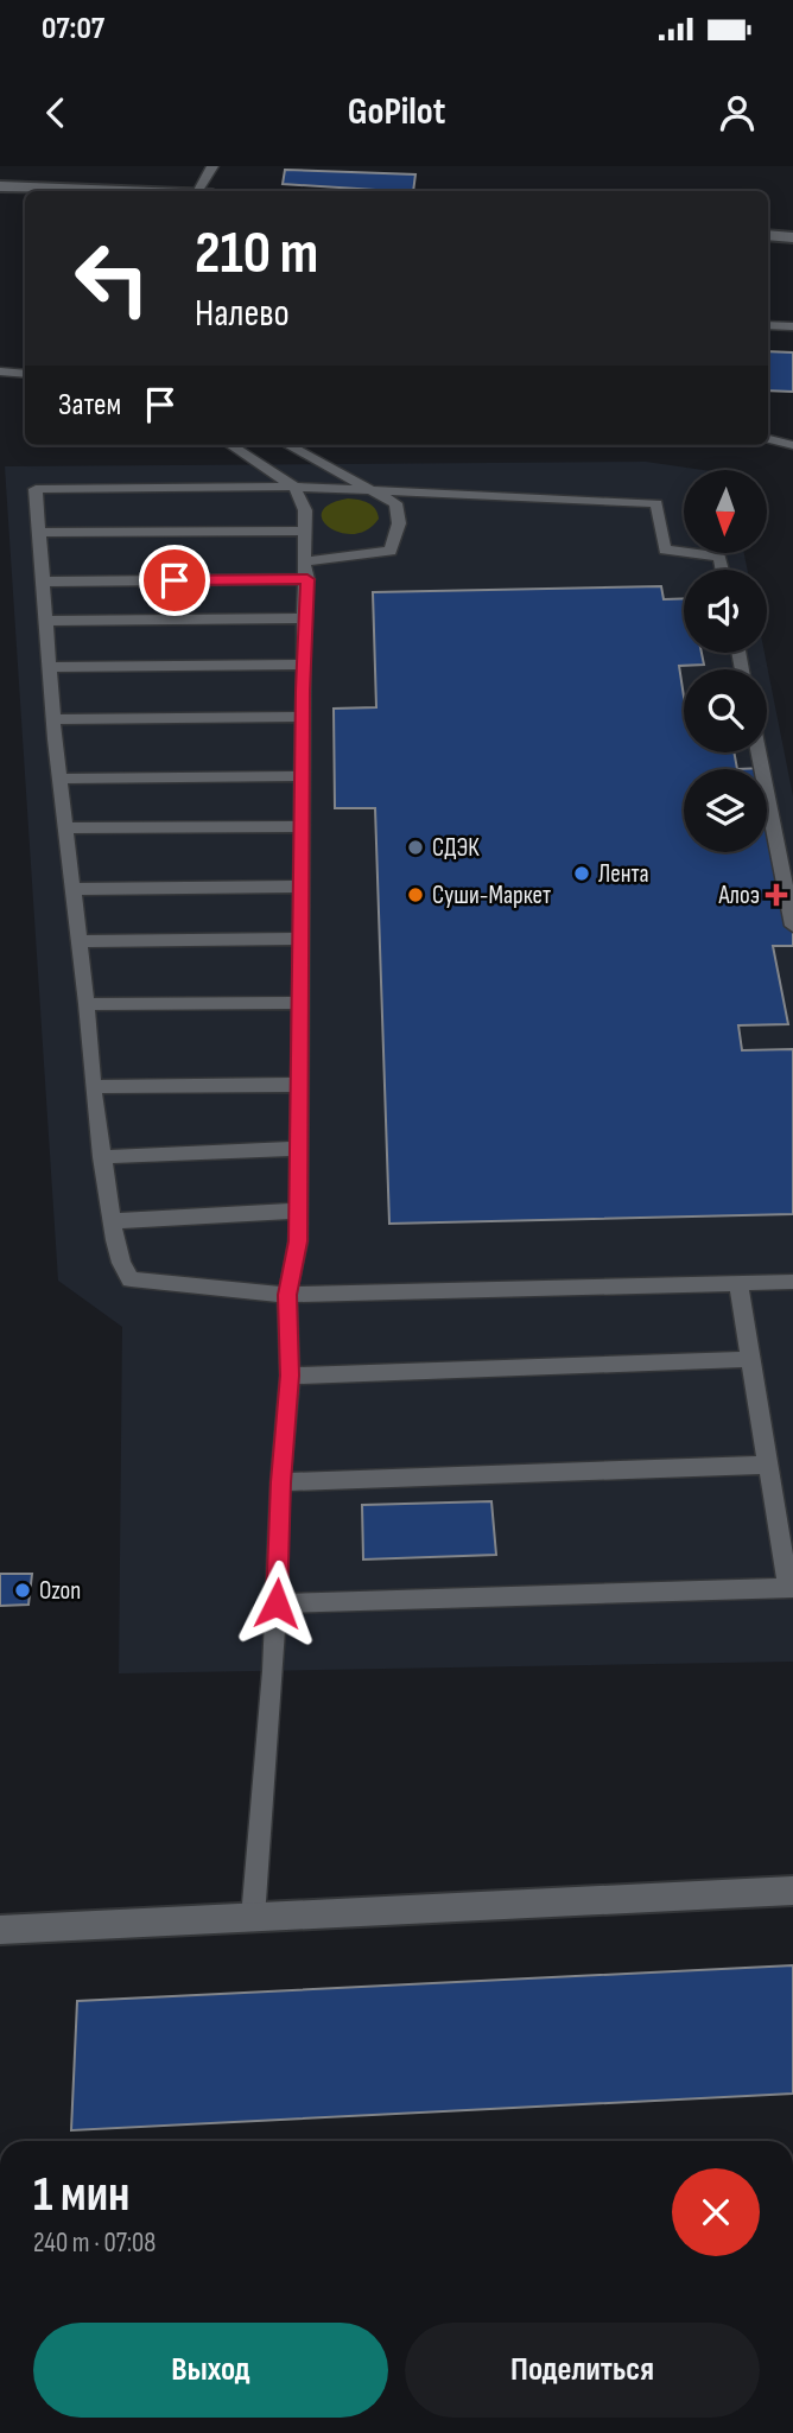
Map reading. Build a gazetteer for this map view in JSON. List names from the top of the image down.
{
  "places": {
    "other": [
      "СДЭК",
      "Лента",
      "Суши-Маркет",
      "Ozon"
    ],
    "health": ["Алоэ"]
  },
  "north": "bottom",
  "page": {
    "status": "07:07",
    "header": "GoPilot",
    "turn": ["210 m", "Налево"],
    "then": "Затем",
    "heading": ["1 мин", "240 m · 07:08"],
    "buttons": ["Выход", "Поделиться"]
  }
}
